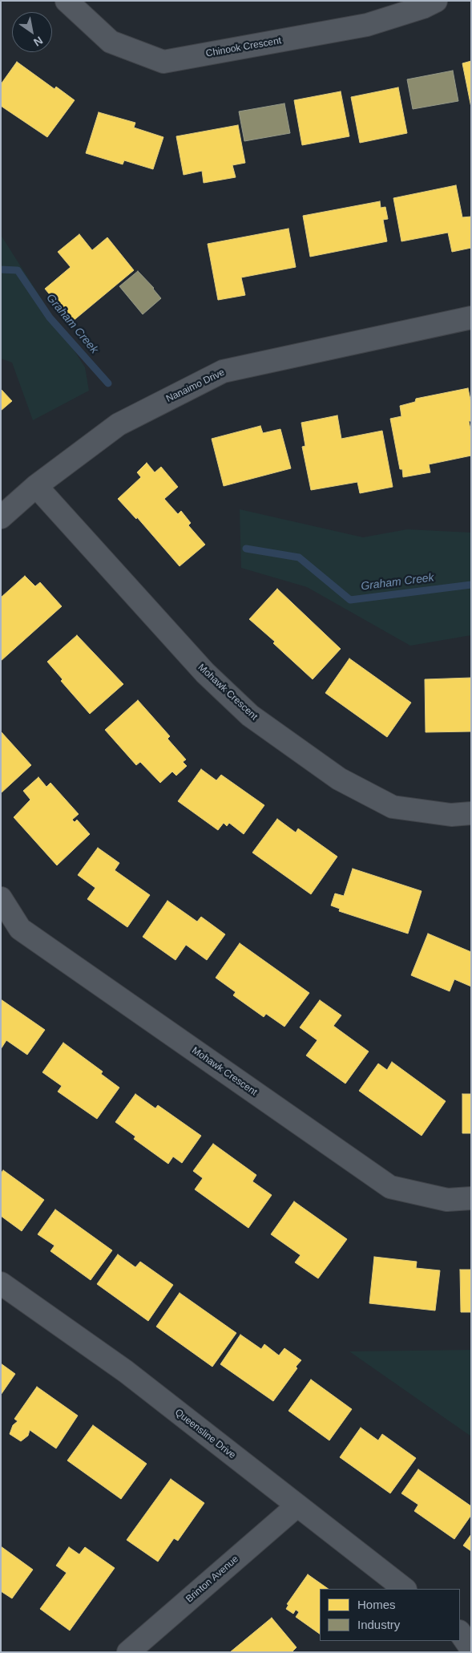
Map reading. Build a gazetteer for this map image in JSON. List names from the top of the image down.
{
  "streets": {
    "street": [
      "Chinook Crescent",
      "Nanaimo Drive",
      "Mohawk Crescent",
      "Queensline Drive",
      "Brinton Avenue"
    ]
  },
  "crossings": [
    ["Nanaimo Drive", "Mohawk Crescent"],
    ["Queensline Drive", "Brinton Avenue"]
  ],
  "water": ["Graham Creek"],
  "legend": ["Homes", "Industry"],
  "north": "bottom right"
}
